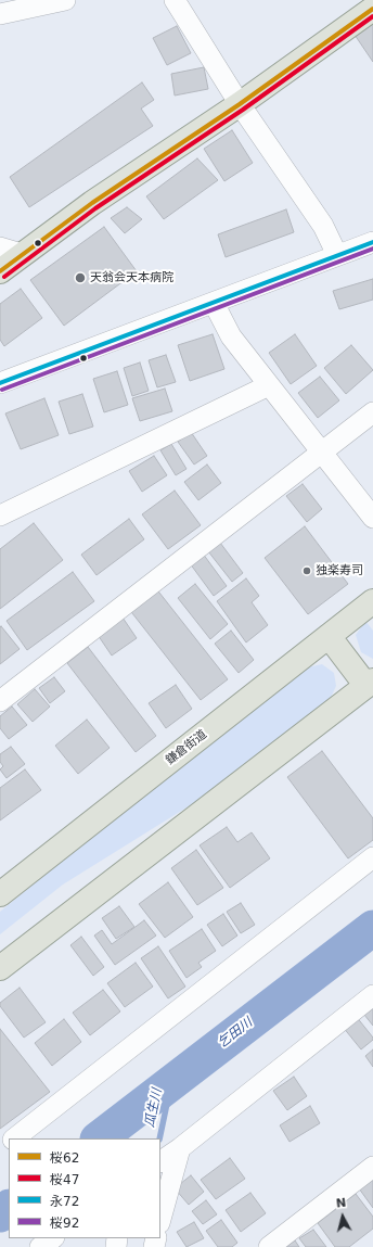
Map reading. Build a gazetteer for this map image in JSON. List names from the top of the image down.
{
  "streets": {
    "main road": ["鎌倉街道"]
  },
  "water": ["乞田川", "瓜生川"],
  "places": ["天翁会天本病院", "独楽寿司"],
  "lines": [
    "transit line 桜62",
    "transit line 桜47",
    "transit line 永72",
    "transit line 桜92"
  ],
  "legend": [
    "桜62",
    "桜47",
    "永72",
    "桜92"
  ],
  "north": "top"
}
